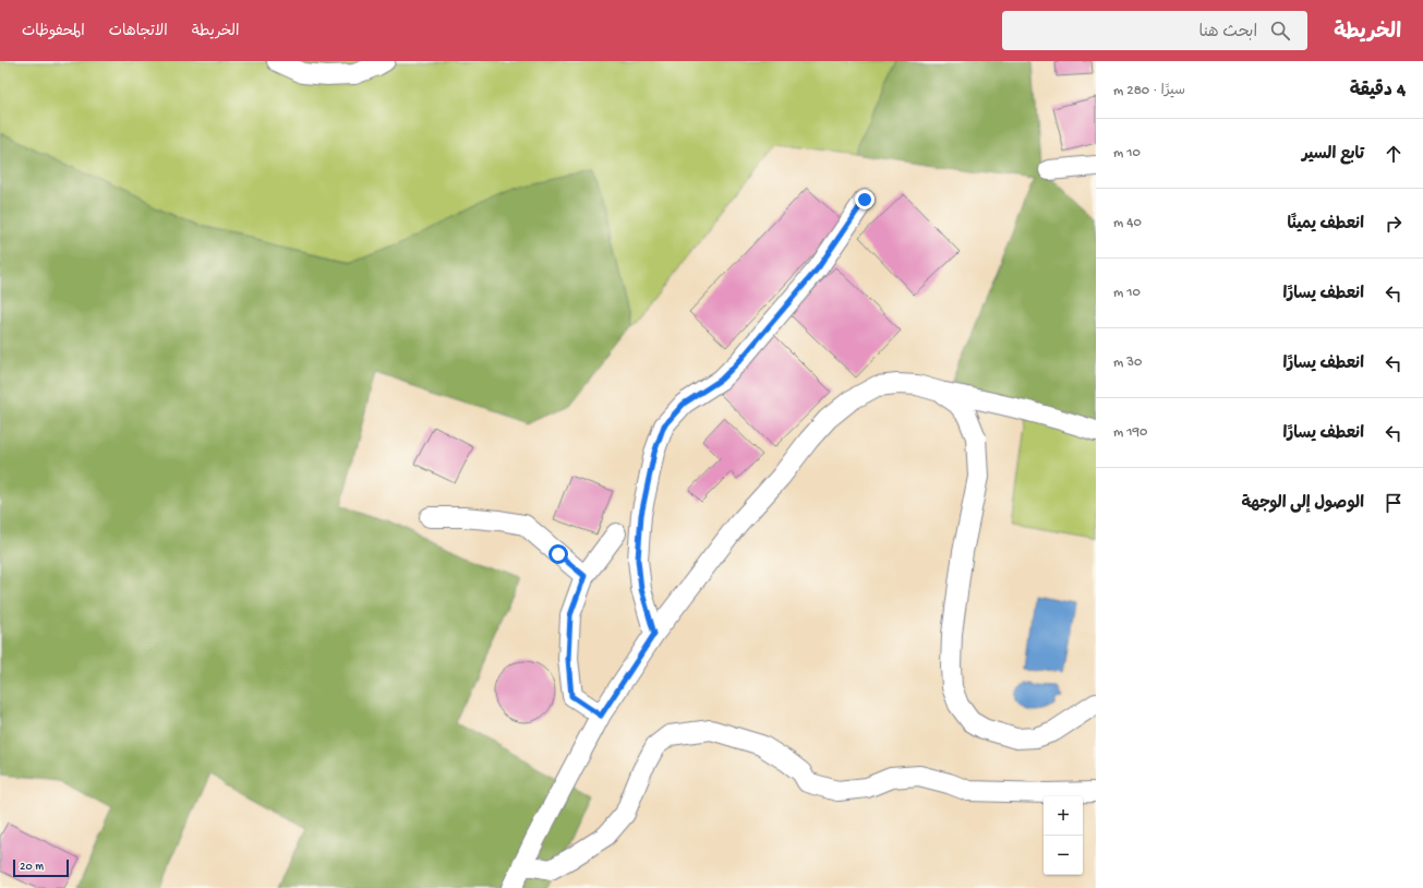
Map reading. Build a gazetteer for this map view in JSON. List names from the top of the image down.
{
  "scale_bar": "20 m",
  "page": {
    "header": "الخريطة",
    "search": "ابحث هنا",
    "nav": ["الخريطة", "الاتجاهات", "المحفوظات"],
    "heading": ["4 دقيقة", "سيرًا · 280 m"],
    "list": [
      ["تابع السير", "10 m"],
      ["انعطف يمينًا", "40 m"],
      ["انعطف يسارًا", "10 m"],
      ["انعطف يسارًا", "30 m"],
      ["انعطف يسارًا", "190 m"],
      "الوصول إلى الوجهة"
    ],
    "map_buttons": ["+", "−"],
    "scale": "20 m"
  }
}
